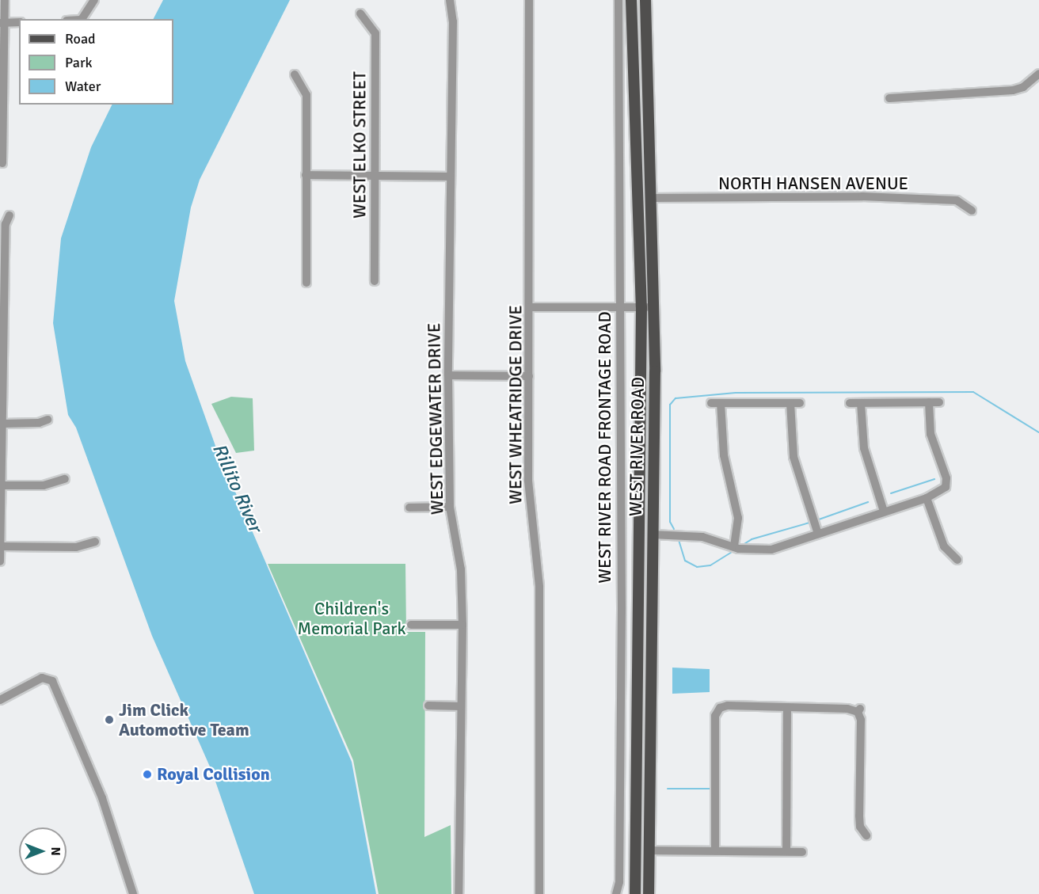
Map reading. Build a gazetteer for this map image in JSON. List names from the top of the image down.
{
  "streets": {
    "main road": ["WEST RIVER ROAD"],
    "street": [
      "WEST ELKO STREET",
      "NORTH HANSEN AVENUE",
      "WEST WHEATRIDGE DRIVE",
      "WEST EDGEWATER DRIVE",
      "WEST RIVER ROAD FRONTAGE ROAD"
    ]
  },
  "crossings": [
    ["NORTH HANSEN AVENUE", "WEST RIVER ROAD"]
  ],
  "water": ["Rillito River"],
  "parks": ["Children's Memorial Park"],
  "places": ["Jim Click Automotive Team", "Royal Collision"],
  "legend": ["Road", "Park", "Water"],
  "north": "right"
}
